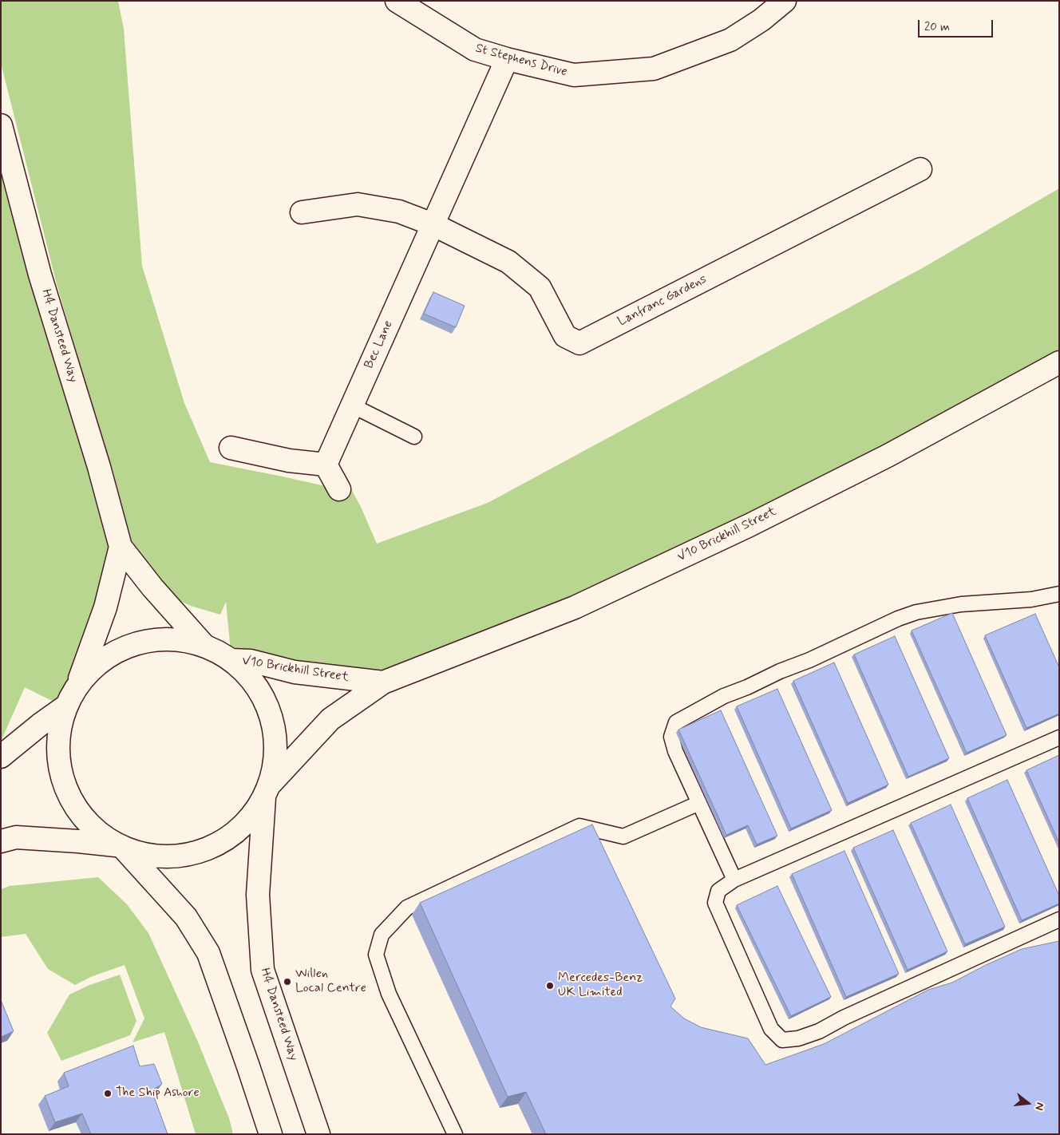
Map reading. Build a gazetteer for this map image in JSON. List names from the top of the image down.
{
  "streets": {
    "street": [
      "St Stephens Drive",
      "Lanfranc Gardens",
      "H4 Dansteed Way",
      "Bec Lane",
      "V10 Brickhill Street"
    ]
  },
  "crossings": [
    ["St Stephens Drive", "Bec Lane"],
    ["Lanfranc Gardens", "Bec Lane"],
    ["H4 Dansteed Way", "V10 Brickhill Street"]
  ],
  "places": ["Willen Local Centre", "Mercedes-Benz UK Limited", "The Ship Ashore"],
  "scale_bar": "20 m",
  "north": "right"
}
